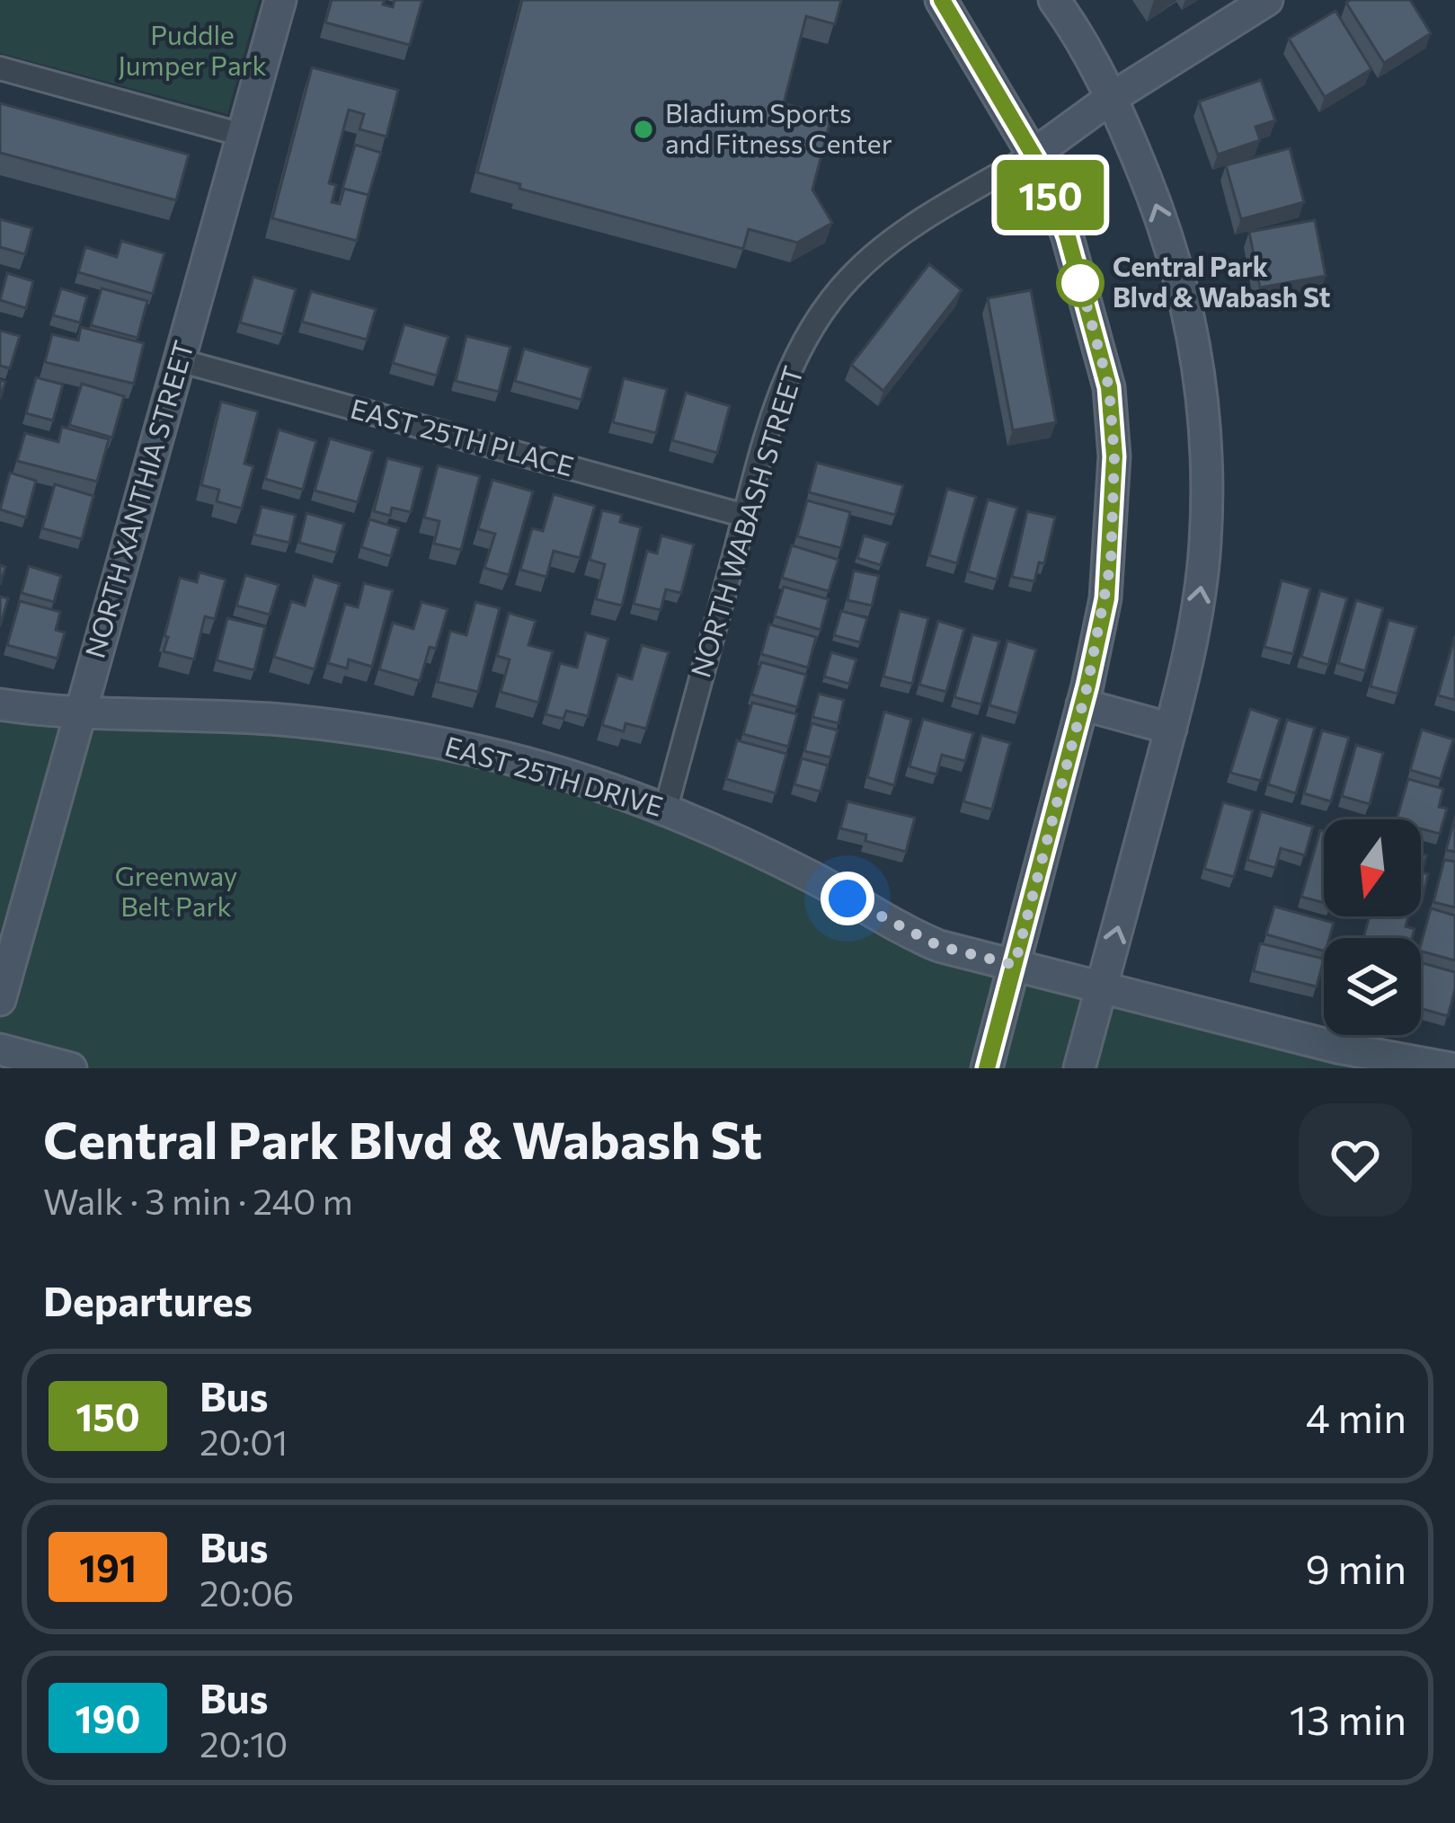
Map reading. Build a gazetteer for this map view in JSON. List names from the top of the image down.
{
  "streets": {
    "street": [
      "EAST 25TH PLACE",
      "NORTH XANTHIA STREET",
      "NORTH WABASH STREET",
      "EAST 25TH DRIVE"
    ]
  },
  "crossings": [
    ["EAST 25TH PLACE", "NORTH XANTHIA STREET"],
    ["EAST 25TH PLACE", "NORTH WABASH STREET"],
    ["NORTH XANTHIA STREET", "EAST 25TH DRIVE"],
    ["NORTH WABASH STREET", "EAST 25TH DRIVE"]
  ],
  "parks": ["Puddle Jumper Park", "Greenway Belt Park"],
  "places": ["Bladium Sports and Fitness Center", "Central Park Blvd & Wabash St"],
  "lines": ["bus line 150"],
  "north": "bottom",
  "page": {
    "on_map": "150",
    "heading": [
      ["Central Park Blvd & Wabash St", "Walk · 3 min · 240 m"],
      "Departures"
    ],
    "list": [
      {
        "mark": "150",
        "name": "Bus",
        "note": "20:01",
        "value": "4 min"
      },
      {
        "mark": "191",
        "name": "Bus",
        "note": "20:06",
        "value": "9 min"
      },
      {
        "mark": "190",
        "name": "Bus",
        "note": "20:10",
        "value": "13 min"
      }
    ]
  }
}
